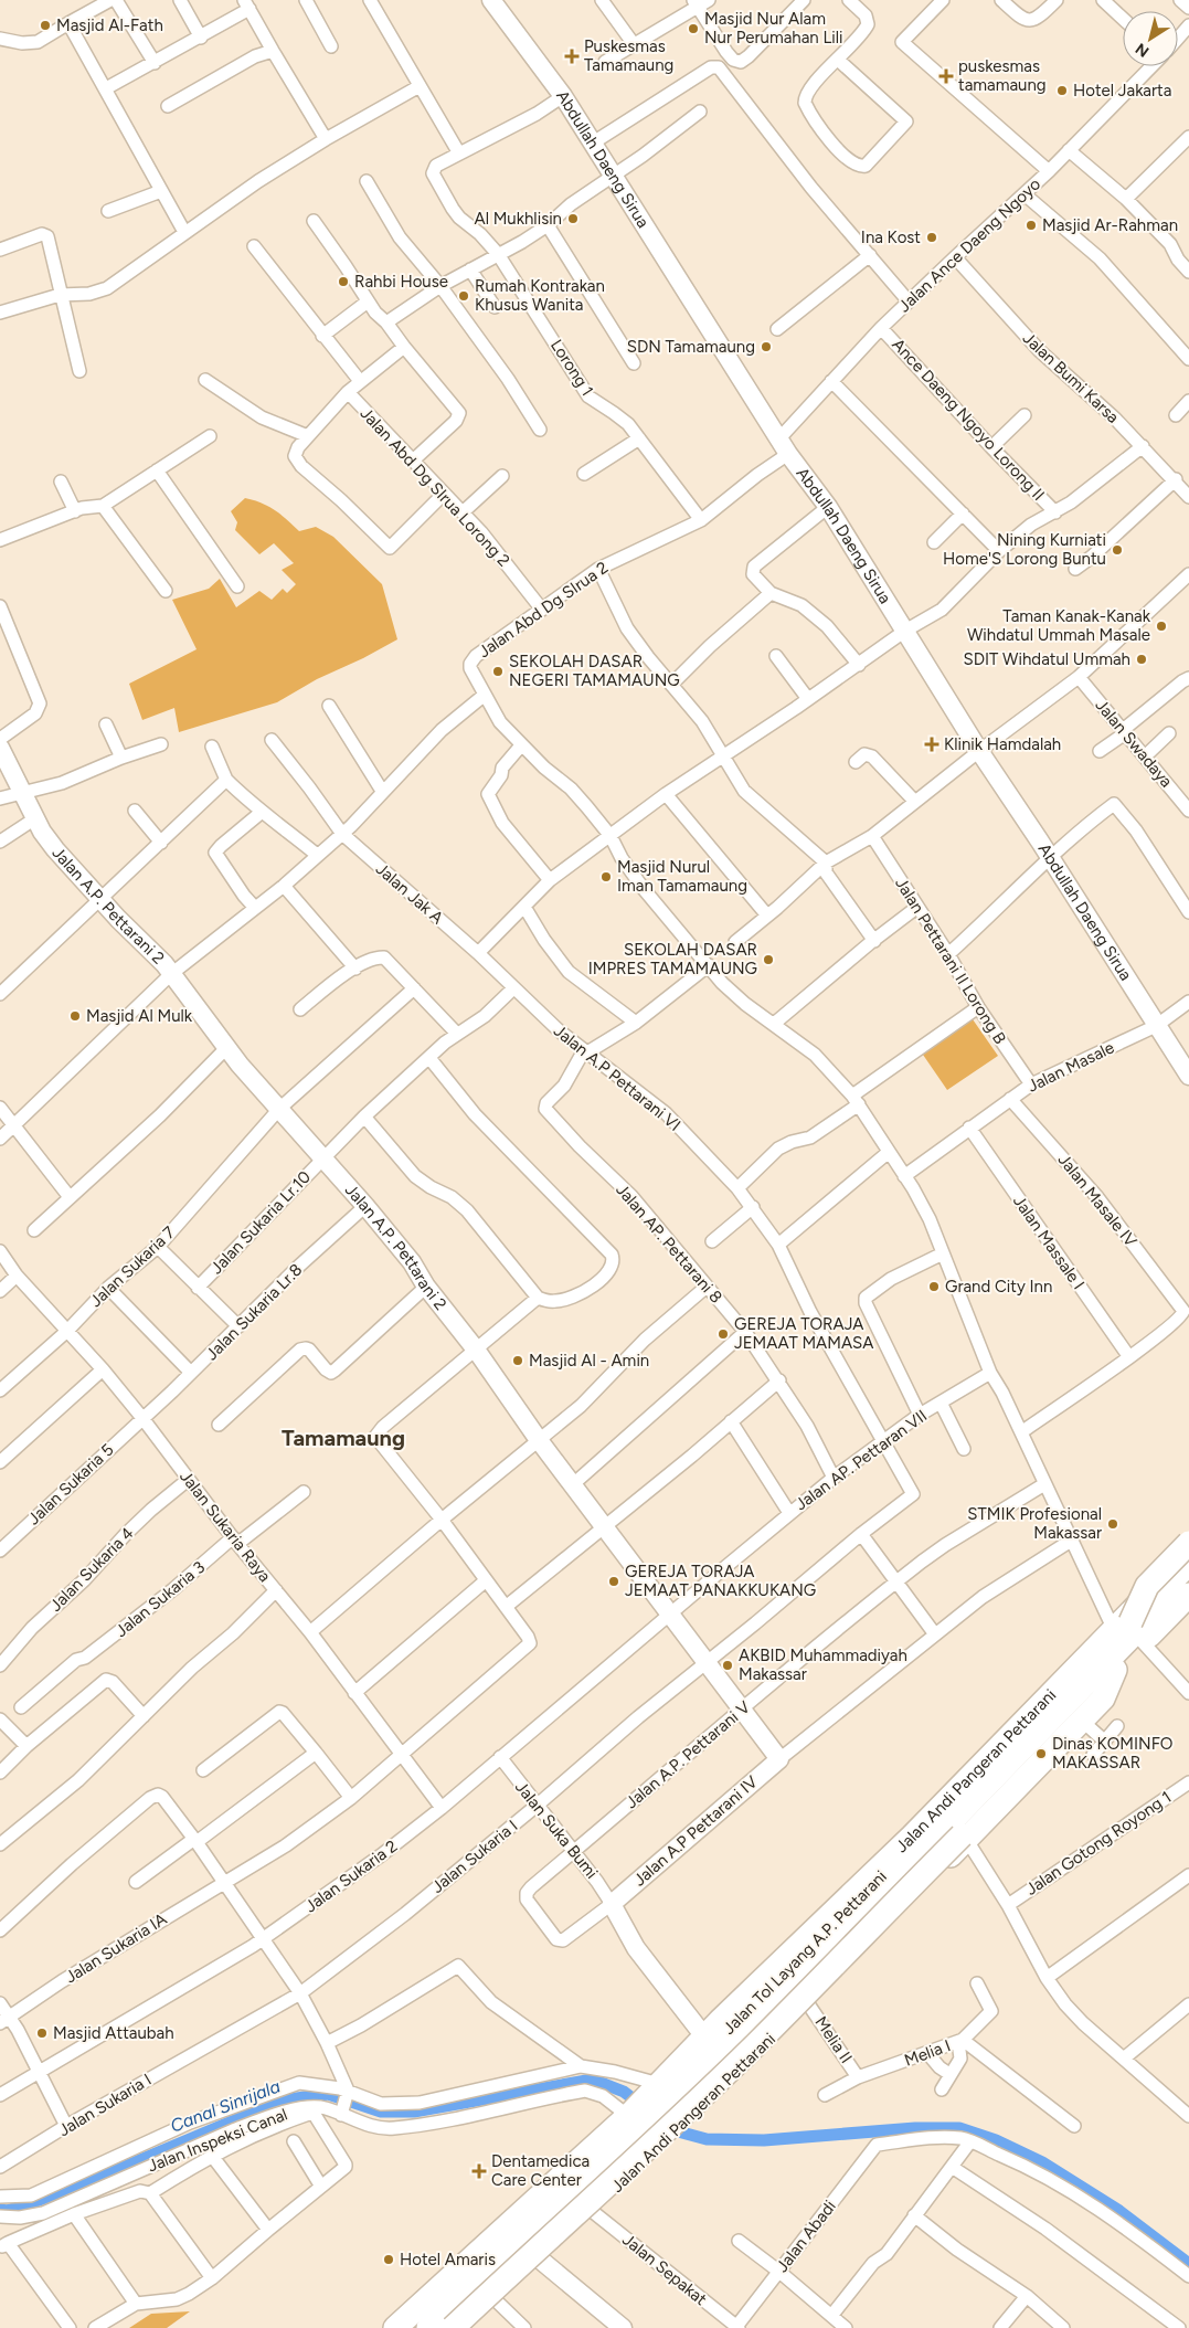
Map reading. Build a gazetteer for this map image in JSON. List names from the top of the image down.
{
  "streets": {
    "highway": ["Jalan Andi Pangeran Pettarani", "Jalan Tol Layang A.P. Pettarani"],
    "street": [
      "Abdullah Daeng Sirua",
      "Jalan Ance Daeng Ngoyo",
      "Lorong 1",
      "Jalan Bumi Karsa",
      "Ance Daeng Ngoyo Lorong II",
      "Jalan Abd Dg SIrua Lorong 2",
      "Jalan Abd Dg SIrua 2",
      "Jalan Swadaya",
      "Jalan Jak A",
      "Jalan A.P. Pettarani 2",
      "Jalan Pettarani II Lorong B",
      "Jalan Masale",
      "Jalan A.P Pettarani VI",
      "Jalan Masale IV",
      "Jalan Sukaria Lr.10",
      "Jalan Massale I",
      "Jalan AP. Pettarani 8",
      "Jalan Sukaria 7",
      "Jalan Sukaria Lr.8",
      "Jalan AP. Pettaran VII",
      "Jalan Sukaria 5",
      "Jalan Sukaria Raya",
      "Jalan Sukaria 4",
      "Jalan Sukaria 3",
      "Jalan A.P. Pettarani V",
      "Jalan Suka Bumi",
      "Jalan A.P Pettarani IV",
      "Jalan Gotong Royong 1",
      "Jalan Sukaria I",
      "Jalan Sukaria 2",
      "Jalan Sukaria IA",
      "Melia II",
      "Melia I",
      "Jalan Inspeksi Canal",
      "Jalan Abadi",
      "Jalan Sepakat"
    ]
  },
  "crossings": [
    ["Abdullah Daeng Sirua", "Jalan Ance Daeng Ngoyo"],
    ["Abdullah Daeng Sirua", "Jalan Abd Dg SIrua 2"],
    ["Abdullah Daeng Sirua", "Jalan Masale"],
    ["Jalan Ance Daeng Ngoyo", "Jalan Bumi Karsa"],
    ["Jalan Ance Daeng Ngoyo", "Ance Daeng Ngoyo Lorong II"],
    ["Jalan Ance Daeng Ngoyo", "Jalan Abd Dg SIrua 2"],
    ["Lorong 1", "Jalan Abd Dg SIrua 2"],
    ["Jalan Abd Dg SIrua Lorong 2", "Jalan Abd Dg SIrua 2"],
    ["Jalan Abd Dg SIrua 2", "Jalan Masale"],
    ["Jalan Abd Dg SIrua 2", "Jalan AP. Pettaran VII"],
    ["Jalan Abd Dg SIrua 2", "Jalan A.P. Pettarani V"],
    ["Jalan Abd Dg SIrua 2", "Jalan Andi Pangeran Pettarani"],
    ["Jalan Abd Dg SIrua 2", "Jalan Tol Layang A.P. Pettarani"],
    ["Jalan Jak A", "Jalan A.P Pettarani VI"],
    ["Jalan A.P. Pettarani 2", "Jalan Sukaria Lr.10"],
    ["Jalan A.P. Pettarani 2", "Jalan Sukaria 7"],
    ["Jalan A.P. Pettarani 2", "Jalan Sukaria Lr.8"],
    ["Jalan A.P. Pettarani 2", "Jalan AP. Pettaran VII"],
    ["Jalan A.P. Pettarani 2", "Jalan A.P. Pettarani V"],
    ["Jalan A.P. Pettarani 2", "Jalan A.P Pettarani IV"],
    ["Jalan A.P. Pettarani 2", "Jalan Sukaria I"],
    ["Jalan A.P. Pettarani 2", "Jalan Sukaria 2"],
    ["Jalan Pettarani II Lorong B", "Jalan Masale"],
    ["Jalan Masale", "Jalan Masale IV"],
    ["Jalan Masale", "Jalan Massale I"],
    ["Jalan A.P Pettarani VI", "Jalan Sukaria Lr.10"],
    ["Jalan A.P Pettarani VI", "Jalan AP. Pettarani 8"],
    ["Jalan A.P Pettarani VI", "Jalan AP. Pettaran VII"],
    ["Jalan A.P Pettarani VI", "Jalan Sukaria I"],
    ["Jalan Masale IV", "Jalan Massale I"],
    ["Jalan AP. Pettarani 8", "Jalan AP. Pettaran VII"],
    ["Jalan Sukaria 7", "Jalan Sukaria Raya"],
    ["Jalan Sukaria Lr.8", "Jalan Sukaria 5"],
    ["Jalan Sukaria Lr.8", "Jalan Sukaria Raya"],
    ["Jalan AP. Pettaran VII", "Jalan Sukaria 2"],
    ["Jalan Sukaria 5", "Jalan Sukaria Raya"],
    ["Jalan Sukaria Raya", "Jalan Sukaria 4"],
    ["Jalan Sukaria Raya", "Jalan Sukaria 3"],
    ["Jalan Sukaria Raya", "Jalan Sukaria 2"],
    ["Jalan Sukaria Raya", "Jalan Sukaria IA"],
    ["Jalan A.P. Pettarani V", "Jalan Suka Bumi"],
    ["Jalan A.P. Pettarani V", "Jalan A.P Pettarani IV"],
    ["Jalan Andi Pangeran Pettarani", "Jalan Tol Layang A.P. Pettarani"],
    ["Jalan Andi Pangeran Pettarani", "Melia II"],
    ["Jalan Andi Pangeran Pettarani", "Jalan Inspeksi Canal"],
    ["Jalan Andi Pangeran Pettarani", "Jalan Sepakat"],
    ["Jalan Suka Bumi", "Jalan A.P Pettarani IV"],
    ["Jalan Suka Bumi", "Jalan Sukaria I"],
    ["Jalan Suka Bumi", "Jalan Sukaria 2"],
    ["Melia II", "Melia I"],
    ["Jalan Abadi", "Jalan Sepakat"]
  ],
  "districts": ["Tamamaung"],
  "water": ["Canal Sinrijala"],
  "places": {
    "other": [
      "Masjid Al-Fath",
      "Masjid Nur Alam Nur Perumahan Lili",
      "Hotel Jakarta",
      "Al Mukhlisin",
      "Masjid Ar-Rahman",
      "Ina Kost",
      "Rahbi House",
      "Rumah Kontrakan Khusus Wanita",
      "SDN Tamamaung",
      "Nining Kurniati Home'S Lorong Buntu",
      "Taman Kanak-Kanak Wihdatul Ummah Masale",
      "SDIT Wihdatul Ummah",
      "SEKOLAH DASAR NEGERI TAMAMAUNG",
      "Masjid Nurul Iman Tamamaung",
      "SEKOLAH DASAR IMPRES TAMAMAUNG",
      "Masjid Al Mulk",
      "Grand City Inn",
      "GEREJA TORAJA JEMAAT MAMASA",
      "Masjid Al - Amin",
      "STMIK Profesional Makassar",
      "GEREJA TORAJA JEMAAT PANAKKUKANG",
      "AKBID Muhammadiyah Makassar",
      "Dinas KOMINFO MAKASSAR",
      "Masjid Attaubah",
      "Hotel Amaris"
    ],
    "health": [
      "Puskesmas Tamamaung",
      "puskesmas tamamaung",
      "Klinik Hamdalah",
      "Dentamedica Care Center"
    ]
  },
  "north": "bottom left"
}
